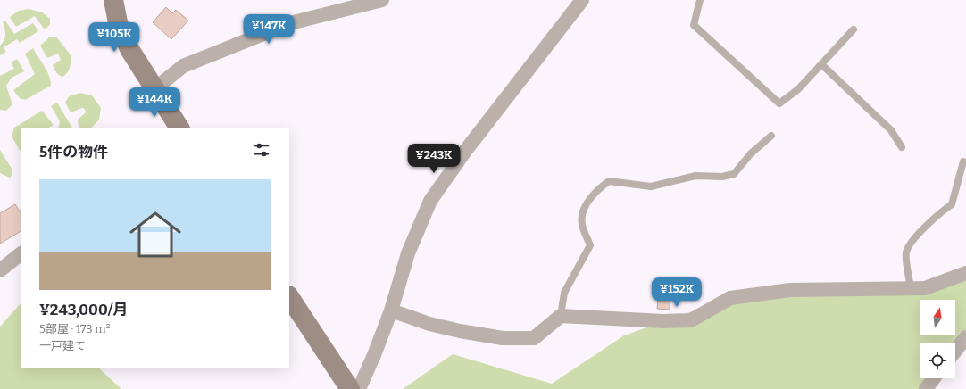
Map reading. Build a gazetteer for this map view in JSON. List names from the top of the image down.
{
  "north": "top",
  "page": {
    "price": [
      "¥147K",
      "¥105K",
      "¥144K",
      "¥243K",
      "¥152K"
    ],
    "heading": "5件の物件",
    "list": [
      {
        "name": "¥243,000/月",
        "note": "5部屋 · 173 m² · 一戸建て"
      }
    ]
  }
}
